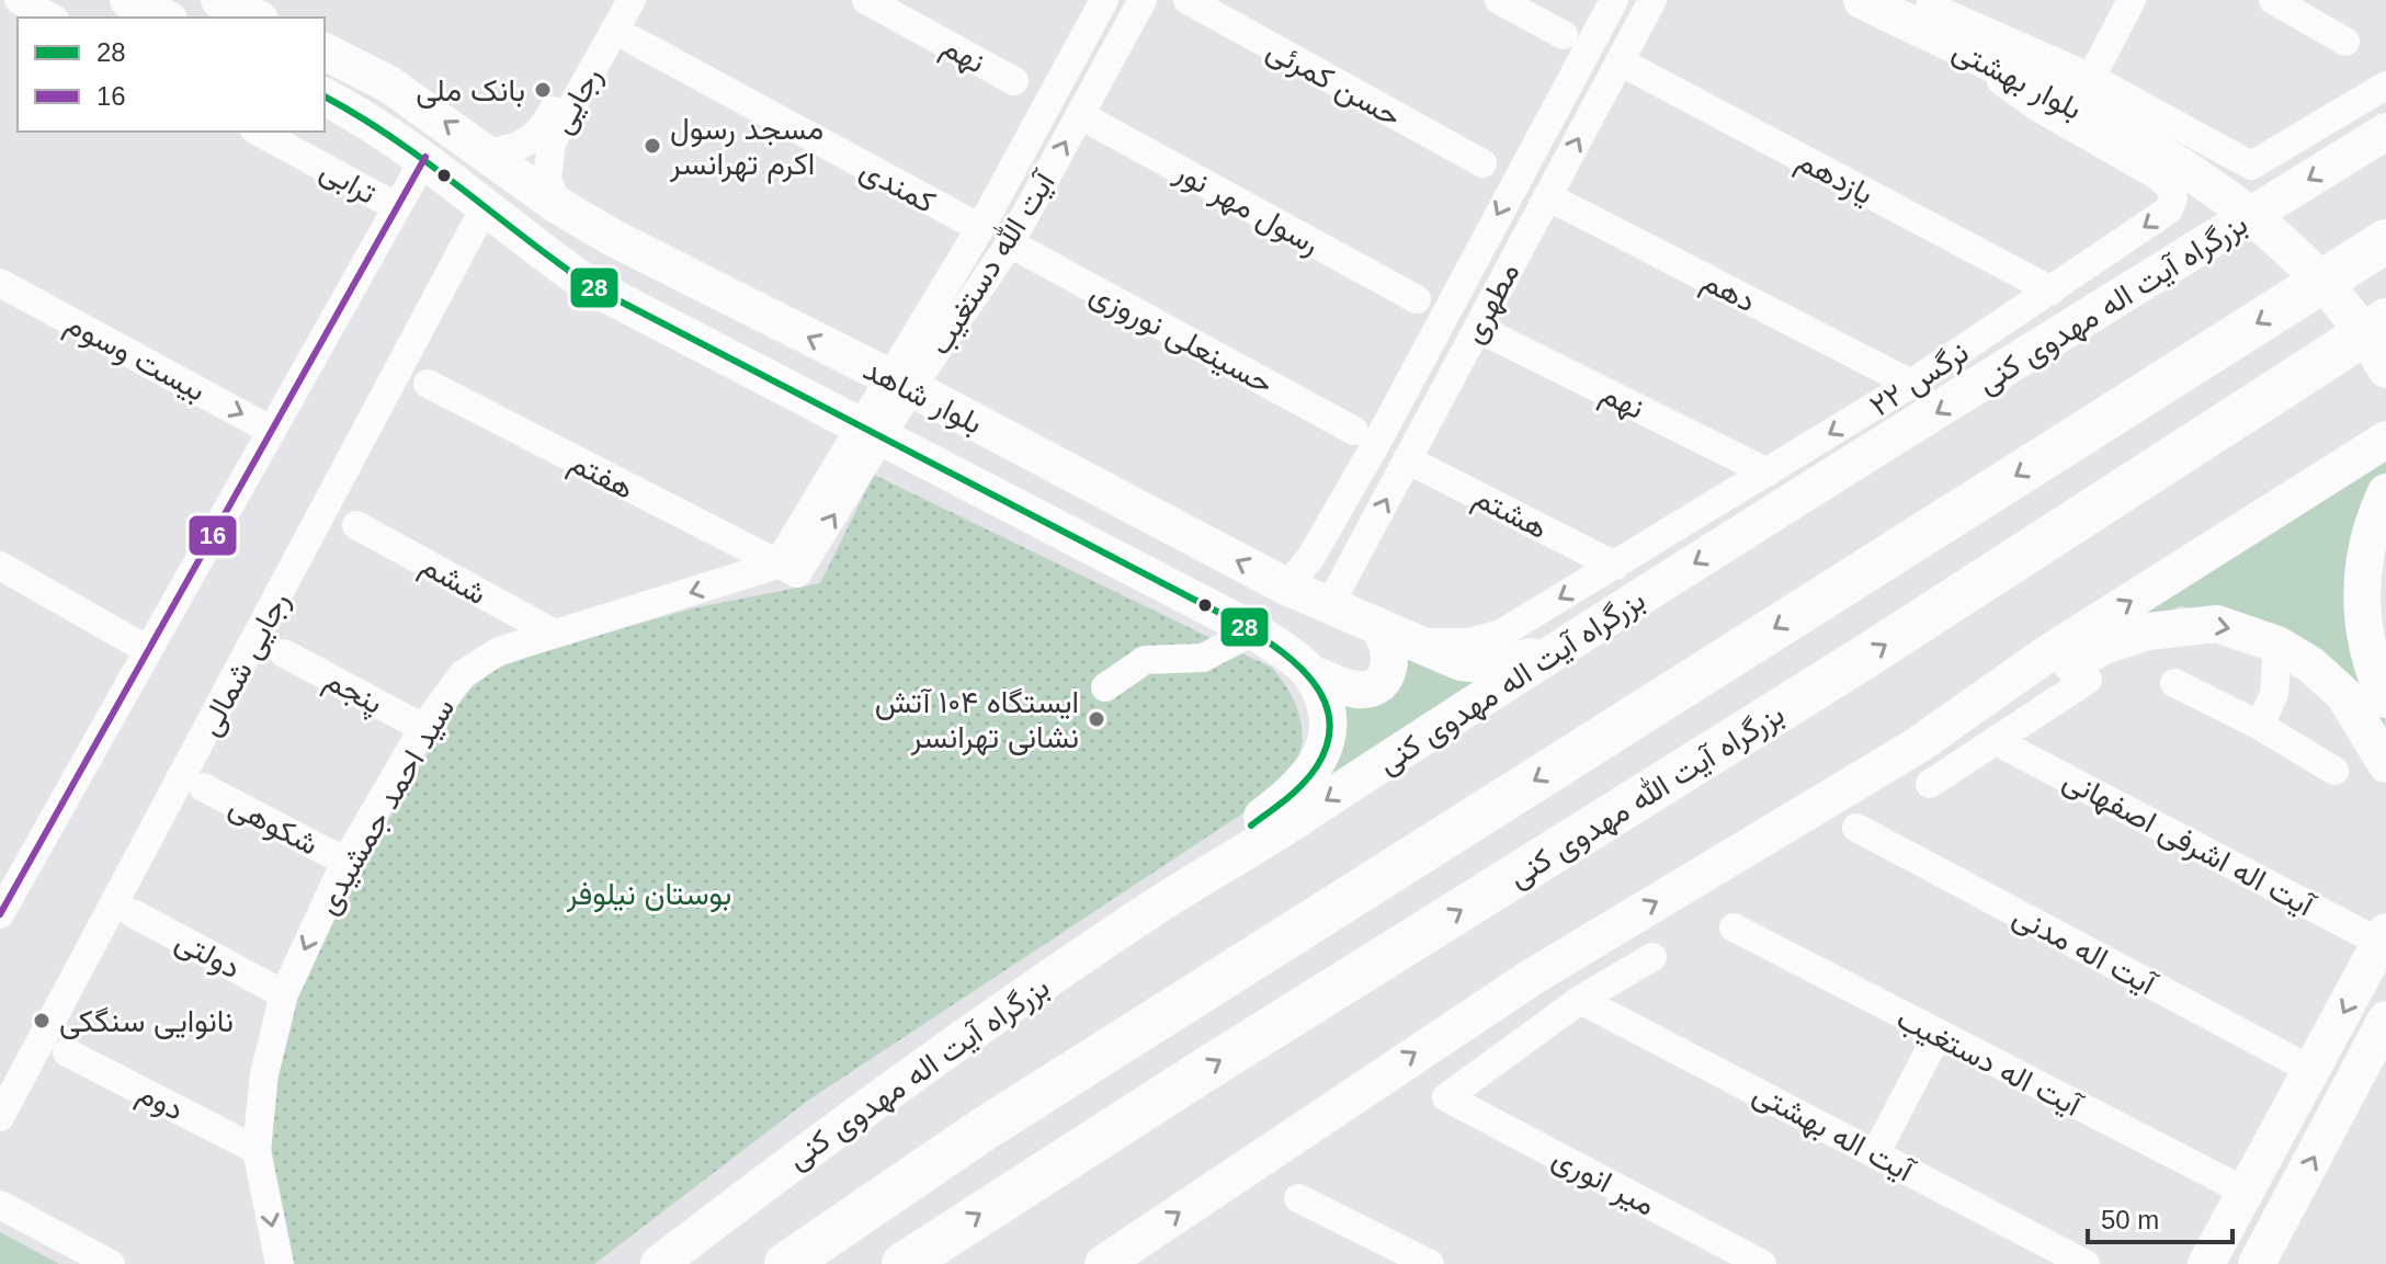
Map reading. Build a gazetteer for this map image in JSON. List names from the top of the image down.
{
  "streets": {
    "highway": ["بزرگراه آیت الله مهدوی کنی"],
    "main road": ["بلوار بهشتی", "بزرگراه آیت اله مهدوی کنی", "بلوار شاهد"],
    "street": [
      "نهم",
      "حسن کمرئی",
      "رجایی",
      "یازدهم",
      "ترابی",
      "کمندی",
      "رسول مهر نور",
      "آیت الله دستغیب",
      "دهم",
      "مطهری",
      "حسینعلی نوروزی",
      "بیست وسوم",
      "نرگس ۲۲",
      "هفتم",
      "هشتم",
      "ششم",
      "رجایی شمالی",
      "پنجم",
      "سید احمد جمشیدی",
      "شکوهی",
      "آیت اله اشرفی اصفهانی",
      "آیت اله مدنی",
      "دولتی",
      "آیت اله دستغیب",
      "دوم",
      "آیت اله بهشتی",
      "میر انوری"
    ]
  },
  "crossings": [
    ["نهم", "مطهری"],
    ["نهم", "نرگس ۲۲"],
    ["بلوار بهشتی", "نرگس ۲۲"],
    ["رجایی", "بلوار شاهد"],
    ["یازدهم", "مطهری"],
    ["یازدهم", "نرگس ۲۲"],
    ["کمندی", "آیت الله دستغیب"],
    ["رسول مهر نور", "آیت الله دستغیب"],
    ["آیت الله دستغیب", "حسینعلی نوروزی"],
    ["آیت الله دستغیب", "بلوار شاهد"],
    ["آیت الله دستغیب", "هفتم"],
    ["آیت الله دستغیب", "سید احمد جمشیدی"],
    ["دهم", "مطهری"],
    ["دهم", "نرگس ۲۲"],
    ["مطهری", "بلوار شاهد"],
    ["مطهری", "هشتم"],
    ["بزرگراه آیت اله مهدوی کنی", "بلوار شاهد"],
    ["نرگس ۲۲", "بلوار شاهد"],
    ["نرگس ۲۲", "هشتم"],
    ["بلوار شاهد", "رجایی شمالی"],
    ["هفتم", "سید احمد جمشیدی"],
    ["ششم", "سید احمد جمشیدی"],
    ["پنجم", "سید احمد جمشیدی"],
    ["سید احمد جمشیدی", "شکوهی"],
    ["سید احمد جمشیدی", "دولتی"],
    ["سید احمد جمشیدی", "دوم"],
    ["آیت اله بهشتی", "میر انوری"]
  ],
  "one_way": ["سید احمد جمشیدی"],
  "parks": ["بوستان نیلوفر"],
  "places": [
    "بانک ملی",
    "مسجد رسول اکرم تهرانسر",
    "ایستگاه ۱۰۴ آتش ‌نشانی تهرانسر",
    "نانوایی سنگکی"
  ],
  "lines": ["transit line 28", "transit line 16"],
  "legend": ["28", "16"],
  "scale_bar": "50 m"
}
